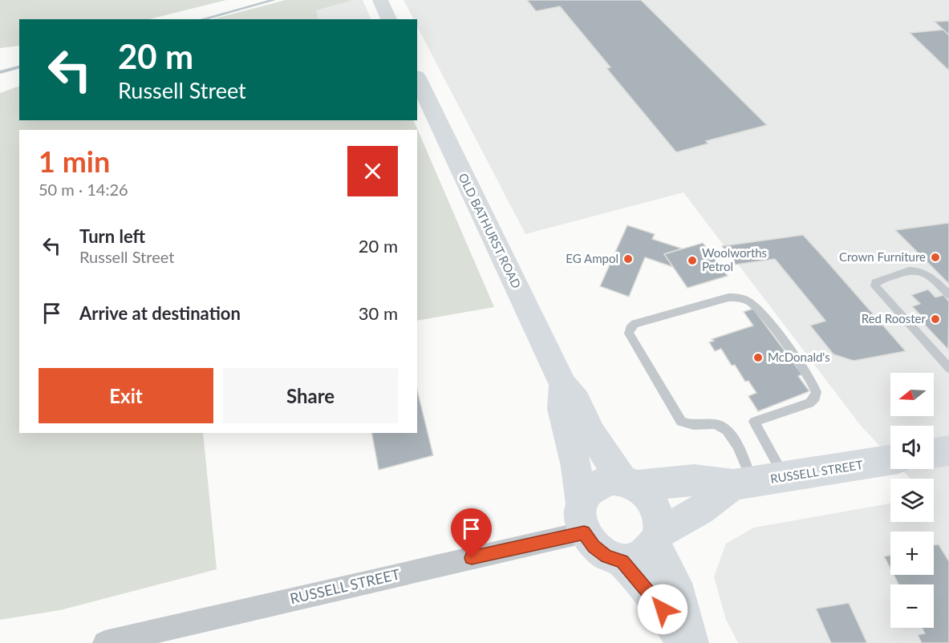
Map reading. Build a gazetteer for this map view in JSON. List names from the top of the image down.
{
  "streets": {
    "main road": ["OLD BATHURST ROAD", "RUSSELL STREET"]
  },
  "crossings": [
    ["OLD BATHURST ROAD", "RUSSELL STREET"]
  ],
  "places": [
    "Crown Furniture",
    "EG Ampol",
    "Woolworths Petrol",
    "Red Rooster",
    "McDonald's"
  ],
  "north": "left",
  "page": {
    "turn": ["20 m", "Russell Street"],
    "heading": ["1 min", "50 m · 14:26"],
    "list": [
      {
        "name": "Turn left",
        "note": "Russell Street",
        "value": "20 m"
      },
      {
        "name": "Arrive at destination",
        "value": "30 m"
      }
    ],
    "buttons": ["Exit", "Share"],
    "map_buttons": ["+", "−"]
  }
}
